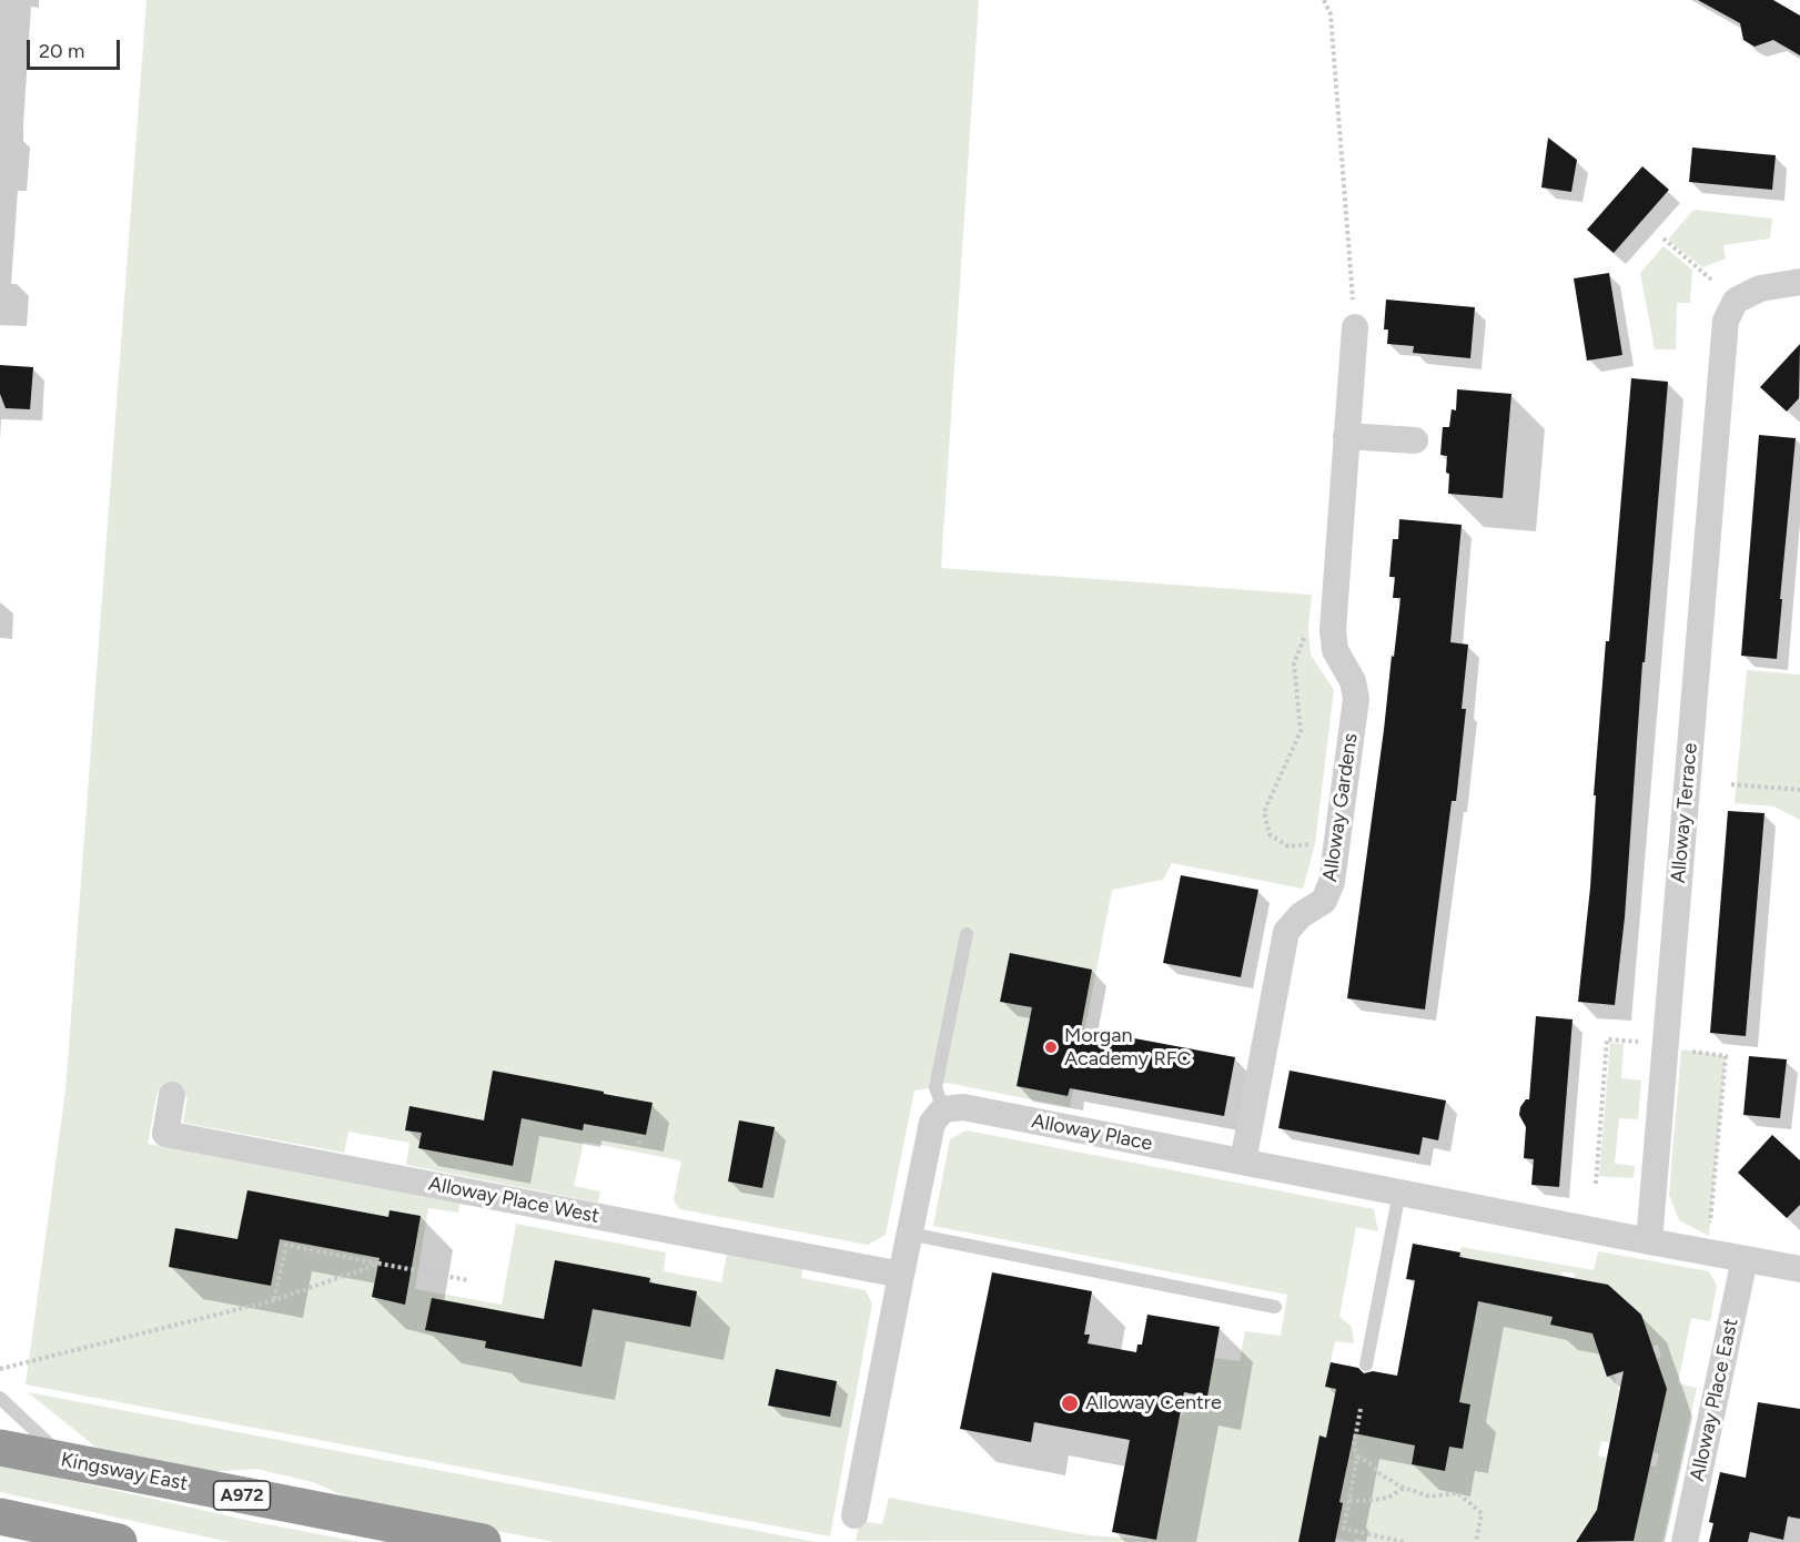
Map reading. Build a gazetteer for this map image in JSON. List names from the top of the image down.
{
  "streets": {
    "highway": ["Kingsway East", "A972"],
    "street": [
      "Alloway Gardens",
      "Alloway Terrace",
      "Alloway Place",
      "Alloway Place West",
      "Alloway Place East"
    ]
  },
  "crossings": [
    ["Alloway Gardens", "Alloway Place"],
    ["Alloway Terrace", "Alloway Place"]
  ],
  "places": ["Morgan Academy RFC", "Alloway Centre"],
  "scale_bar": "20 m"
}
